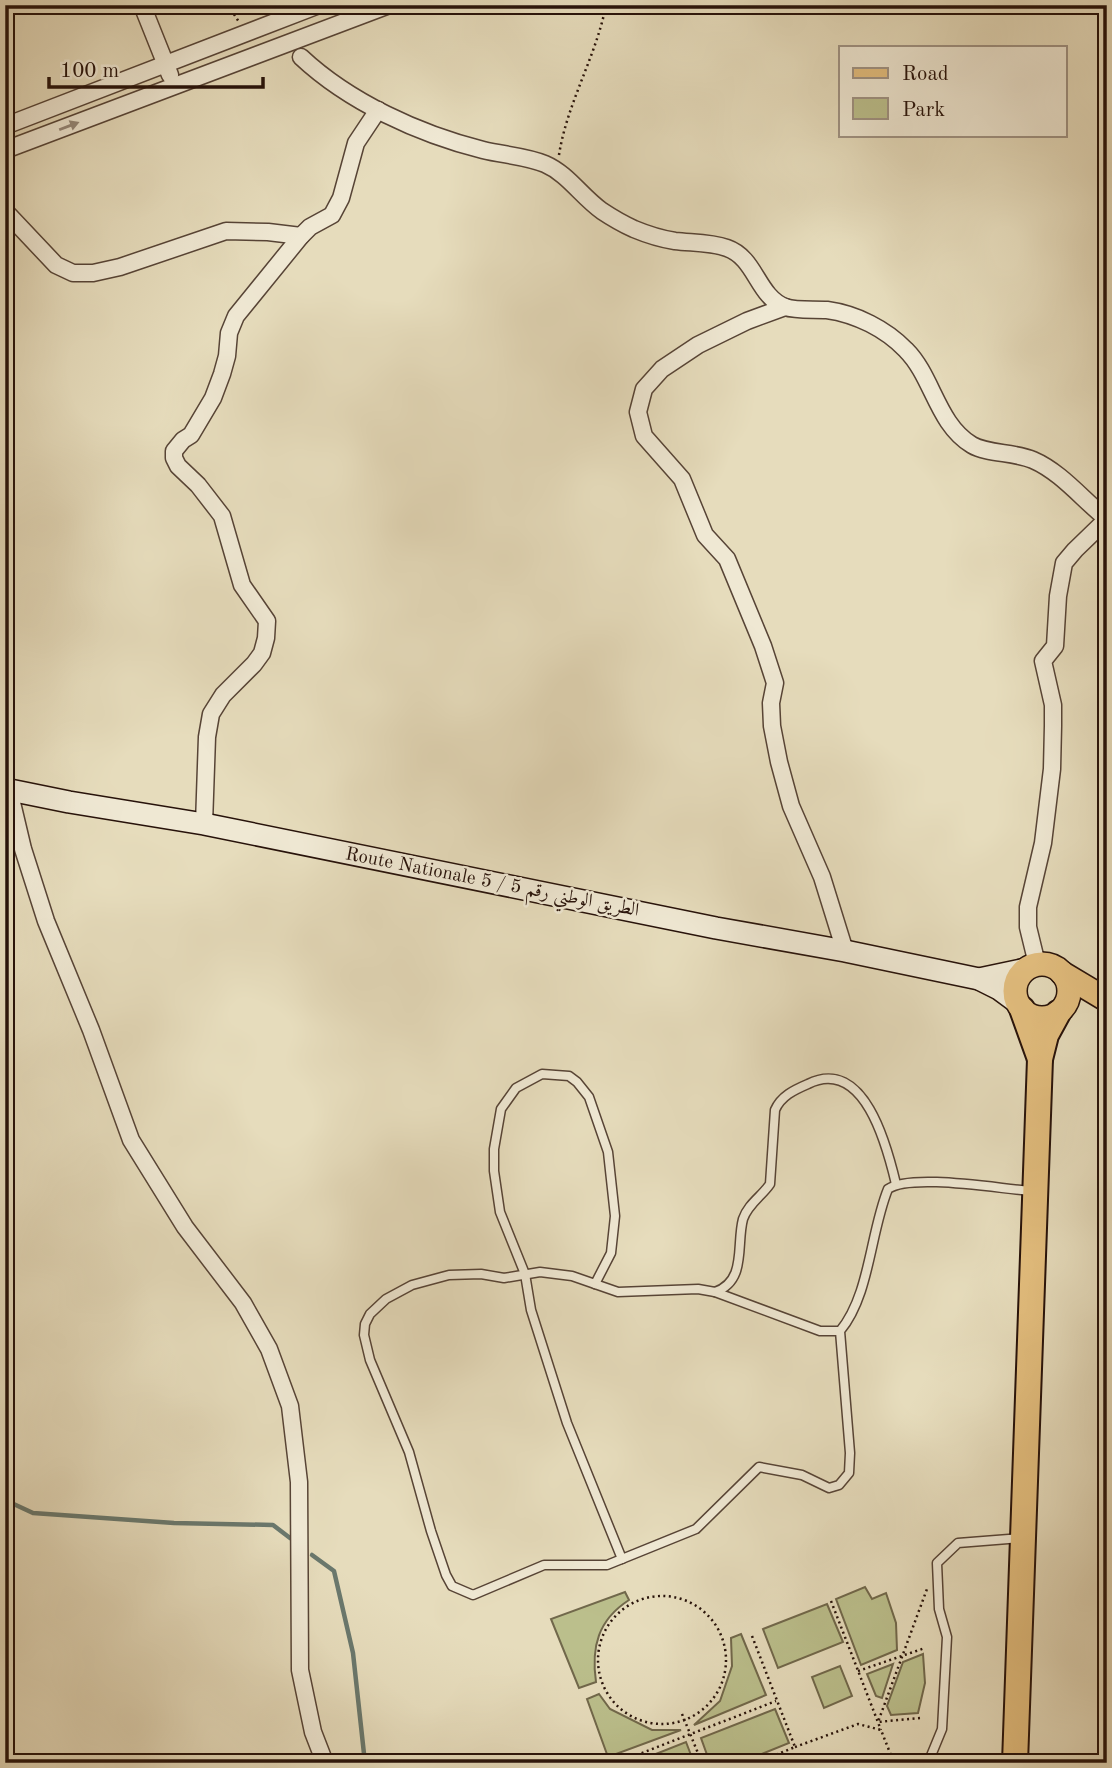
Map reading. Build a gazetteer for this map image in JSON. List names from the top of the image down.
{
  "streets": {
    "main road": ["Route Nationale 5 / الطريق الوطني رقم 5"]
  },
  "legend": ["Road", "Park"],
  "scale_bar": "100 m"
}
